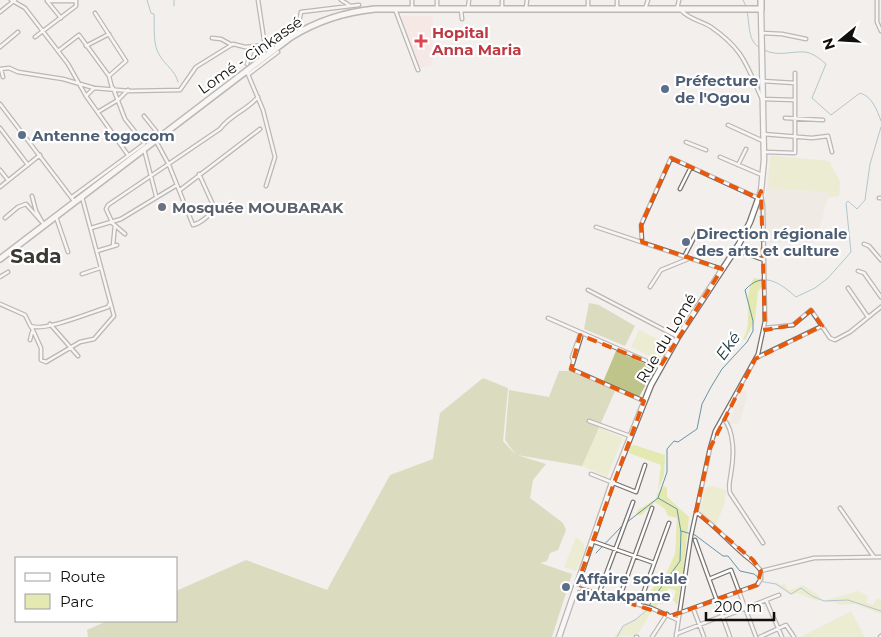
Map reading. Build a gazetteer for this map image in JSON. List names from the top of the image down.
{
  "streets": {
    "highway": ["Lomé - Cinkassé"],
    "main road": ["Rue du Lomé"]
  },
  "crossings": [
    ["Lomé - Cinkassé", "Rue du Lomé"]
  ],
  "districts": ["Sada"],
  "water": ["Eké"],
  "places": {
    "health": ["Hopital Anna Maria"],
    "other": [
      "Préfecture de l'Ogou",
      "Antenne togocom",
      "Mosquée MOUBARAK",
      "Direction régionale des arts et culture",
      "Affaire sociale d'Atakpame"
    ]
  },
  "legend": ["Route", "Parc"],
  "scale_bar": "200 m",
  "north": "left"
}
